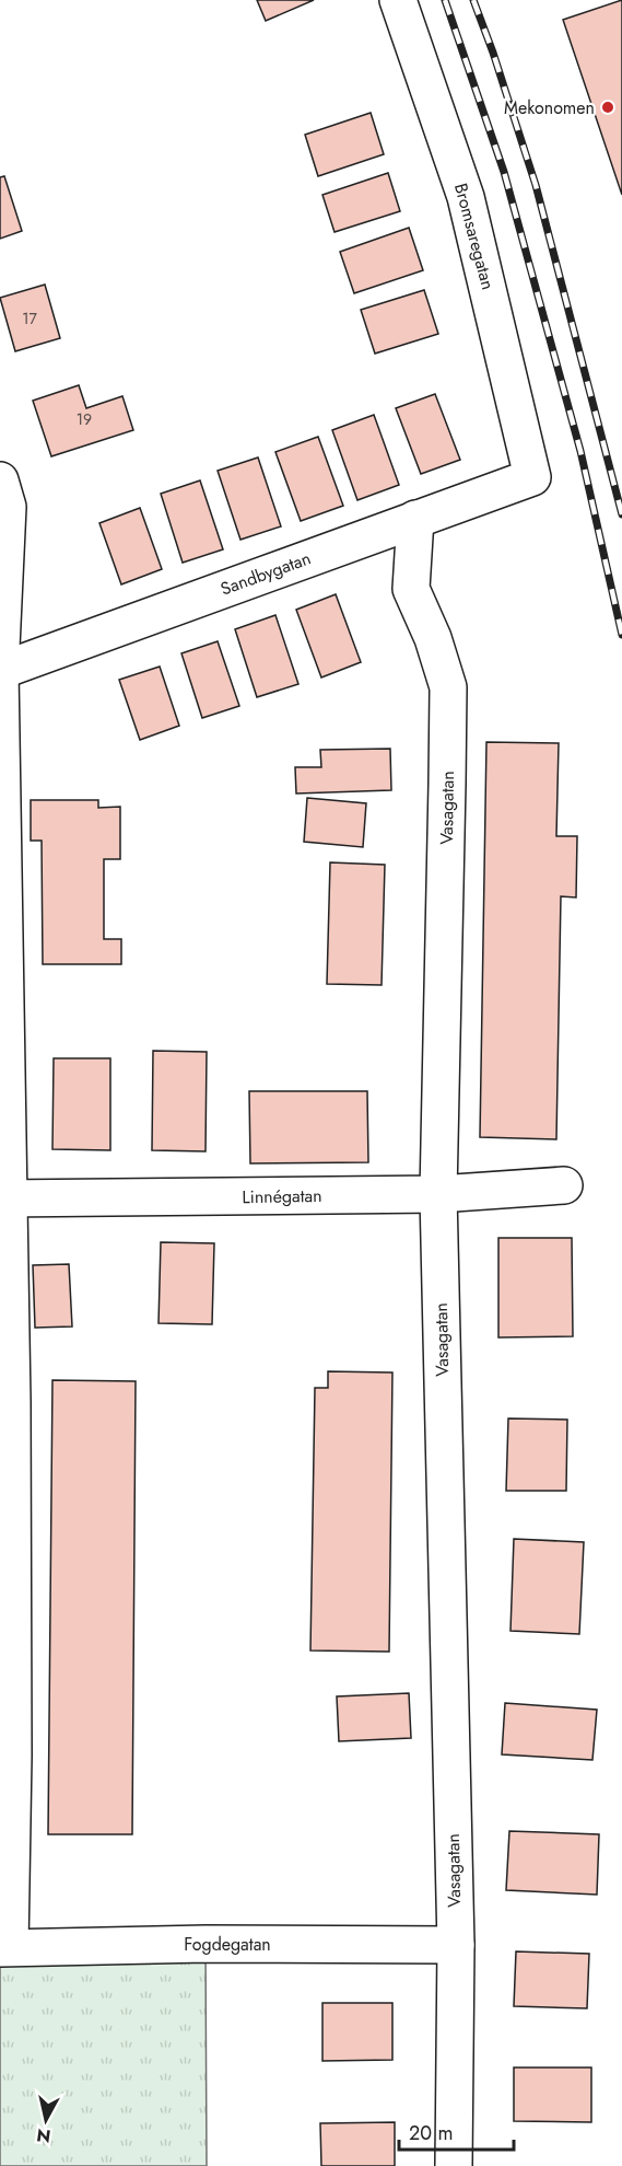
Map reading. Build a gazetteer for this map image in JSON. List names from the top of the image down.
{
  "streets": {
    "street": [
      "Bromsaregatan",
      "Sandbygatan",
      "Vasagatan",
      "Linnégatan",
      "Fogdegatan"
    ]
  },
  "crossings": [
    ["Bromsaregatan", "Sandbygatan"],
    ["Sandbygatan", "Vasagatan"],
    ["Vasagatan", "Linnégatan"],
    ["Vasagatan", "Fogdegatan"]
  ],
  "places": ["Mekonomen"],
  "house_numbers": ["17", "19"],
  "scale_bar": "20 m",
  "north": "bottom"
}
